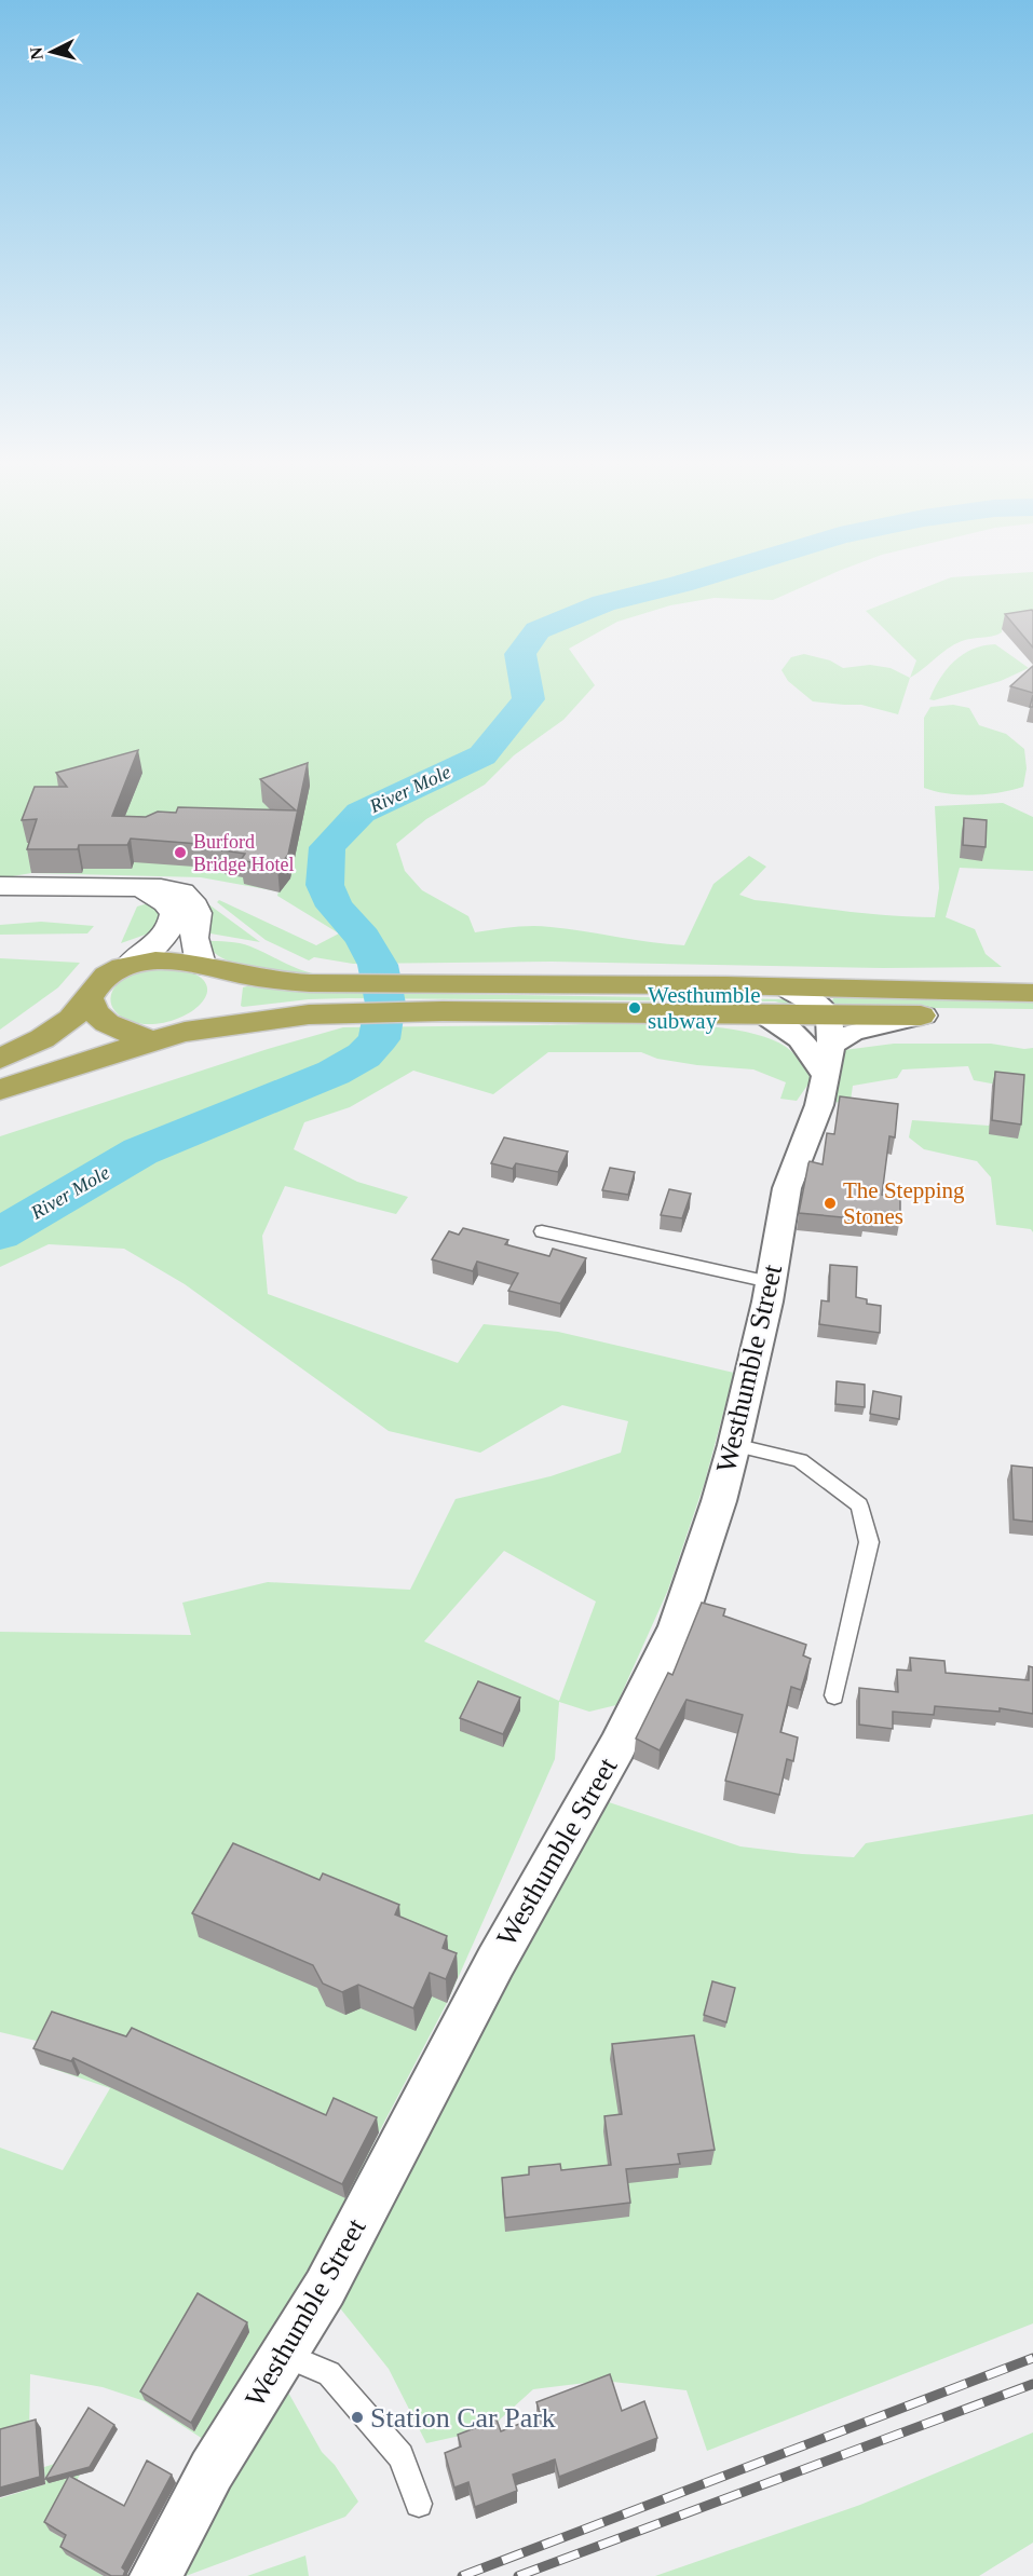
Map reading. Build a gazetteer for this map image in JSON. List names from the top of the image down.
{
  "streets": {
    "street": ["Westhumble Street"]
  },
  "water": ["River Mole"],
  "places": [
    "Burford Bridge Hotel",
    "Westhumble subway",
    "The Stepping Stones",
    "Station Car Park"
  ],
  "north": "left"
}
